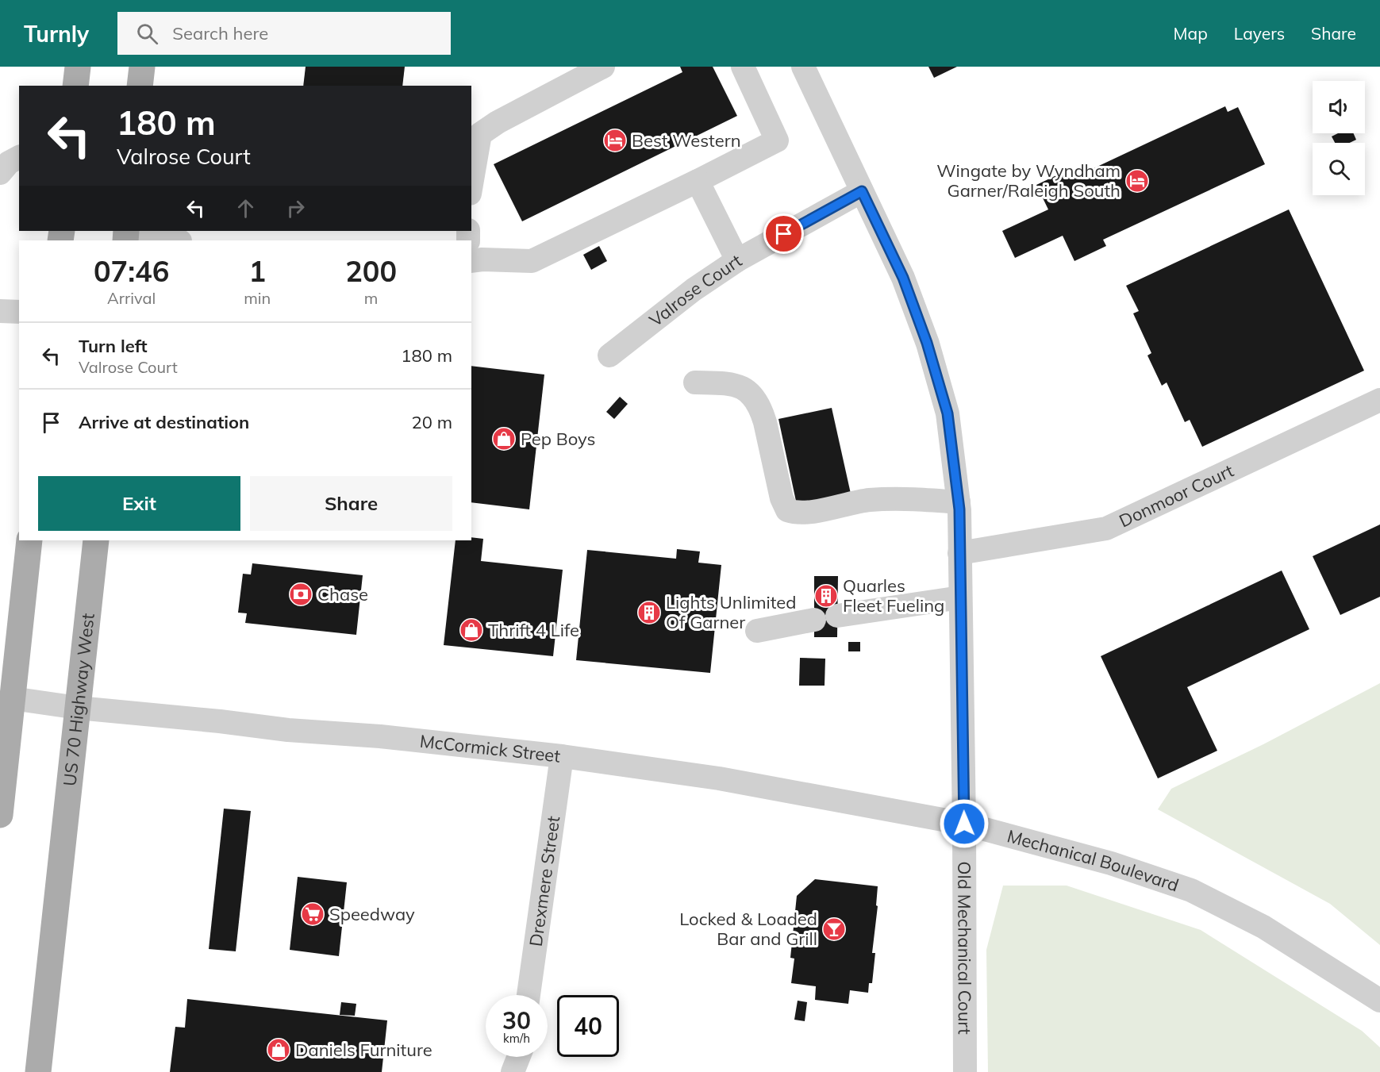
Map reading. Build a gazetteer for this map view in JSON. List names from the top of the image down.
{
  "streets": {
    "main road": ["US 70 Highway West"],
    "street": [
      "Valrose Court",
      "Donmoor Court",
      "McCormick Street",
      "Mechanical Boulevard",
      "Drexmere Street",
      "Old Mechanical Court"
    ]
  },
  "crossings": [
    ["US 70 Highway West", "McCormick Street"],
    ["McCormick Street", "Mechanical Boulevard"],
    ["McCormick Street", "Drexmere Street"],
    ["McCormick Street", "Old Mechanical Court"],
    ["Mechanical Boulevard", "Old Mechanical Court"]
  ],
  "places": {
    "hotel": ["Best Western", "Wingate by Wyndham Garner/Raleigh South"],
    "shop": ["Pep Boys", "Thrift 4 Life", "Daniels Furniture"],
    "bank": ["Chase"],
    "building": ["Quarles Fleet Fueling", "Lights Unlimited Of Garner"],
    "supermarket": ["Speedway"],
    "bar": ["Locked & Loaded Bar and Grill"]
  },
  "page": {
    "header": "Turnly",
    "search": "Search here",
    "nav": ["Map", "Layers", "Share"],
    "turn": ["180 m", "Valrose Court"],
    "eta": [
      "07:46",
      "Arrival",
      "1",
      "min",
      "200",
      "m"
    ],
    "list": [
      {
        "name": "Turn left",
        "note": "Valrose Court",
        "value": "180 m"
      },
      {
        "name": "Arrive at destination",
        "value": "20 m"
      }
    ],
    "buttons": ["Exit", "Share"],
    "speed": "30 km/h",
    "limit": "40"
  }
}
